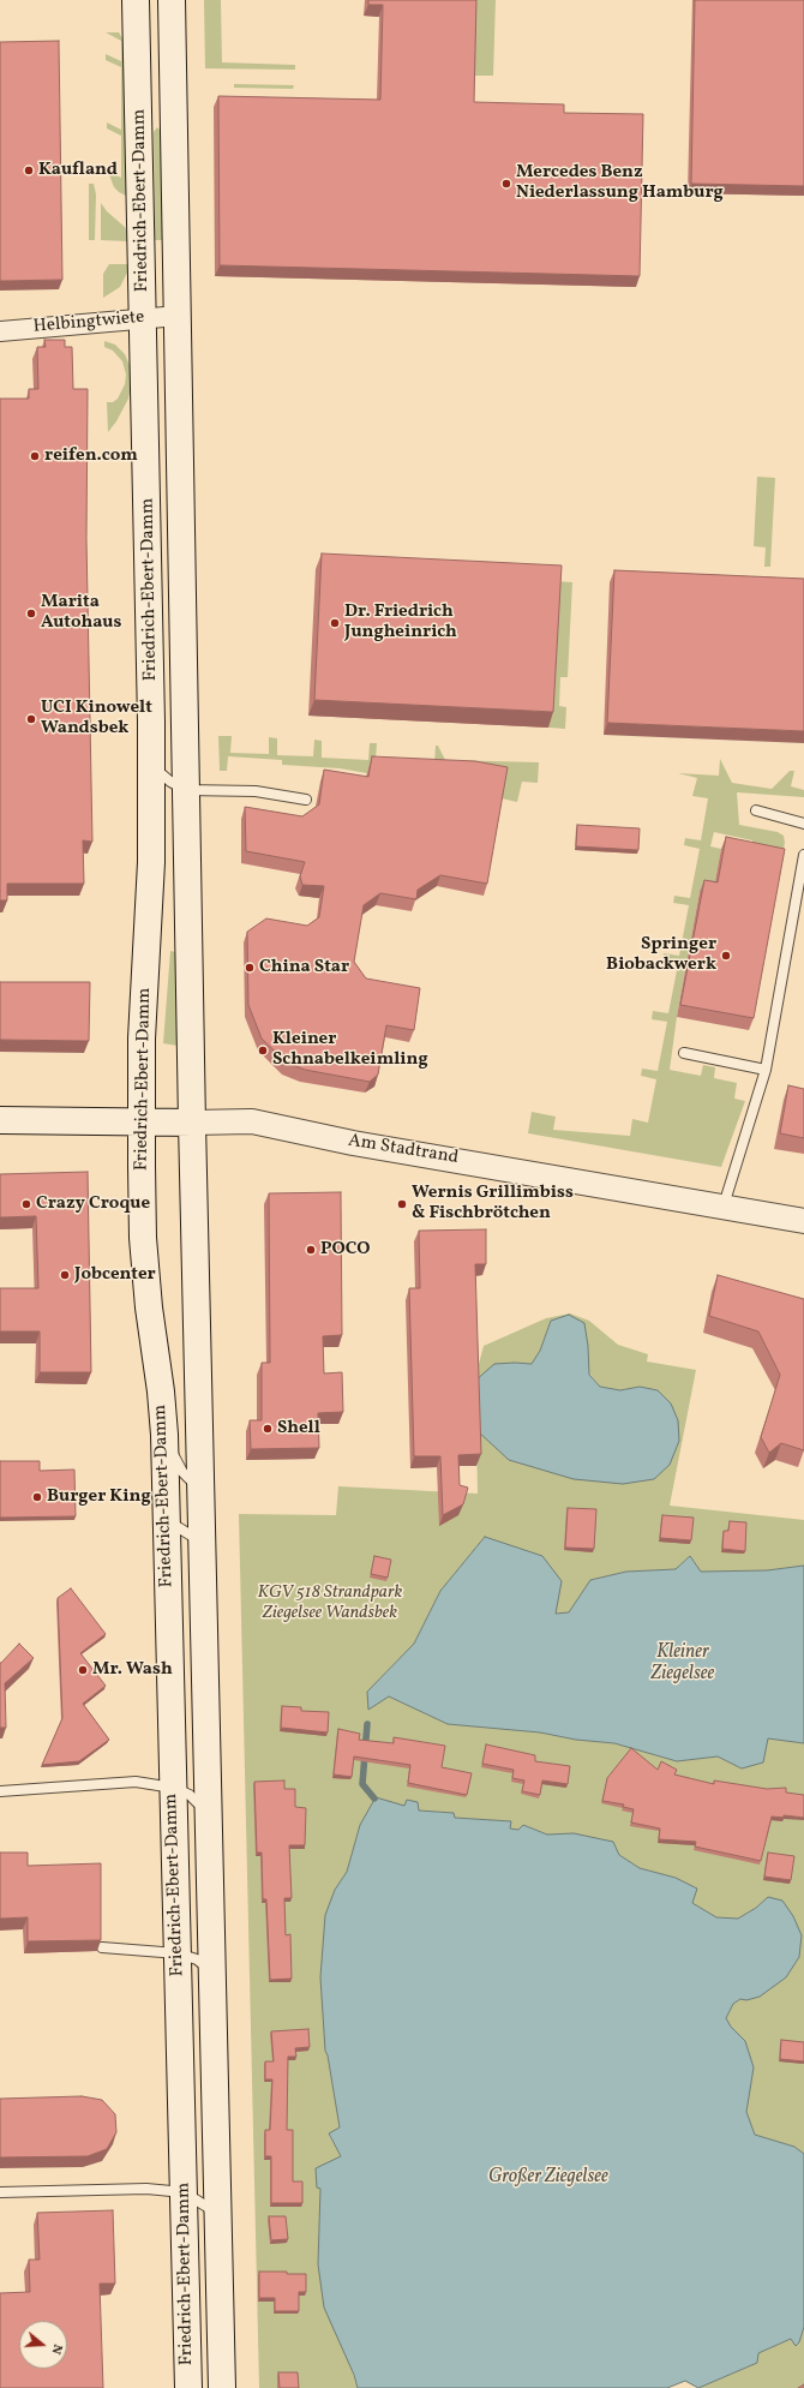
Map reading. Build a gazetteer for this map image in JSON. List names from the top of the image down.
{
  "streets": {
    "main road": ["Friedrich-Ebert-Damm", "Am Stadtrand"],
    "street": ["Helbingtwiete"]
  },
  "crossings": [
    ["Friedrich-Ebert-Damm", "Helbingtwiete"],
    ["Friedrich-Ebert-Damm", "Am Stadtrand"]
  ],
  "water": ["Kleiner Ziegelsee", "Großer Ziegelsee"],
  "parks": ["KGV 518 Strandpark Ziegelsee Wandsbek"],
  "places": [
    "Kaufland",
    "Mercedes Benz Niederlassung Hamburg",
    "reifen.com",
    "Marita Autohaus",
    "Dr. Friedrich Jungheinrich",
    "UCI Kinowelt Wandsbek",
    "Springer Biobackwerk",
    "China Star",
    "Kleiner Schnabelkeimling",
    "Crazy Croque",
    "Wernis Grillimbiss & Fischbrötchen",
    "POCO",
    "Jobcenter",
    "Shell",
    "Burger King",
    "Mr. Wash"
  ],
  "north": "right"
}
